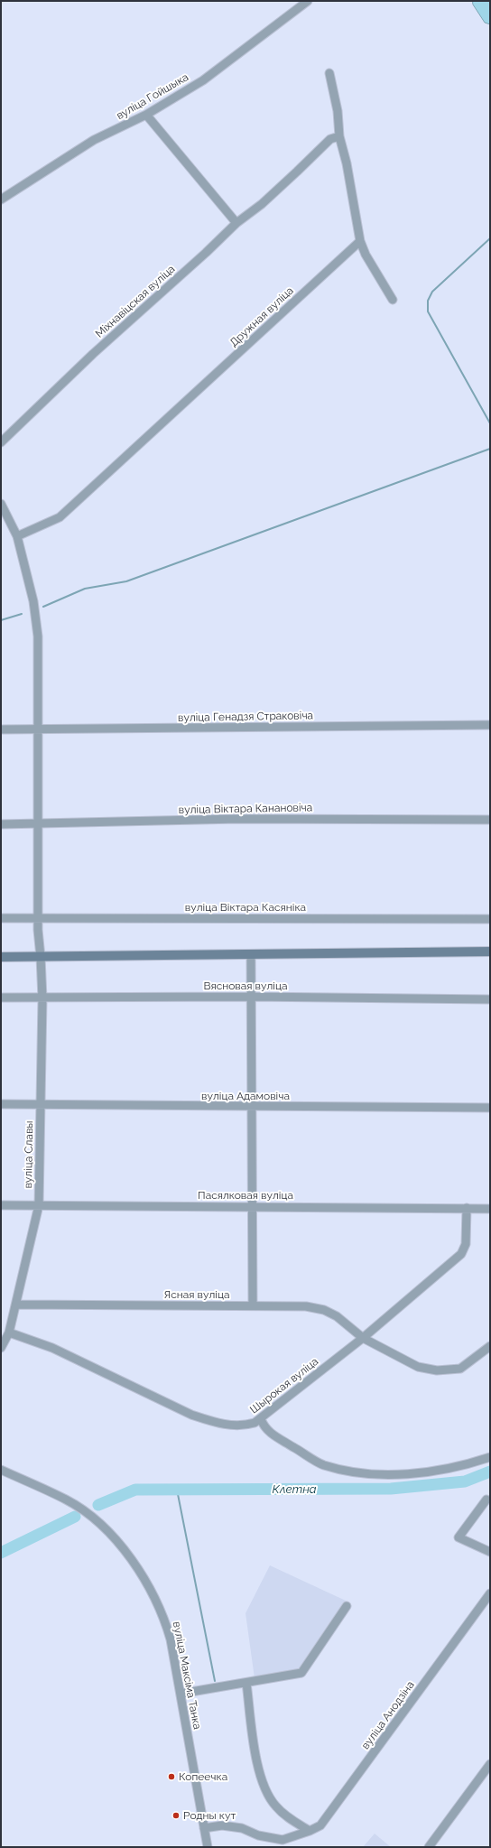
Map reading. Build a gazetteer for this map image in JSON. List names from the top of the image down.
{
  "streets": {
    "street": [
      "вуліца Гойшыка",
      "Міхнавіцская вуліца",
      "Дружная вуліца",
      "вуліца Генадзя Страковіча",
      "вуліца Віктара Канановіча",
      "вуліца Віктара Касяніка",
      "Вясновая вуліца",
      "вуліца Адамовіча",
      "вуліца Славы",
      "Пасялковая вуліца",
      "Ясная вуліца",
      "Шырокая вуліца",
      "вуліца Максіма Танка",
      "вуліца Анодзіна"
    ]
  },
  "crossings": [
    ["Дружная вуліца", "вуліца Славы"],
    ["вуліца Генадзя Страковіча", "вуліца Славы"],
    ["вуліца Віктара Канановіча", "вуліца Славы"],
    ["вуліца Віктара Касяніка", "вуліца Славы"],
    ["Вясновая вуліца", "вуліца Славы"],
    ["вуліца Адамовіча", "вуліца Славы"],
    ["вуліца Славы", "Пасялковая вуліца"],
    ["вуліца Славы", "Ясная вуліца"],
    ["вуліца Славы", "Шырокая вуліца"],
    ["Пасялковая вуліца", "Шырокая вуліца"],
    ["Ясная вуліца", "Шырокая вуліца"]
  ],
  "water": ["Клетна"],
  "places": ["Копеечка", "Родны кут"]
}
